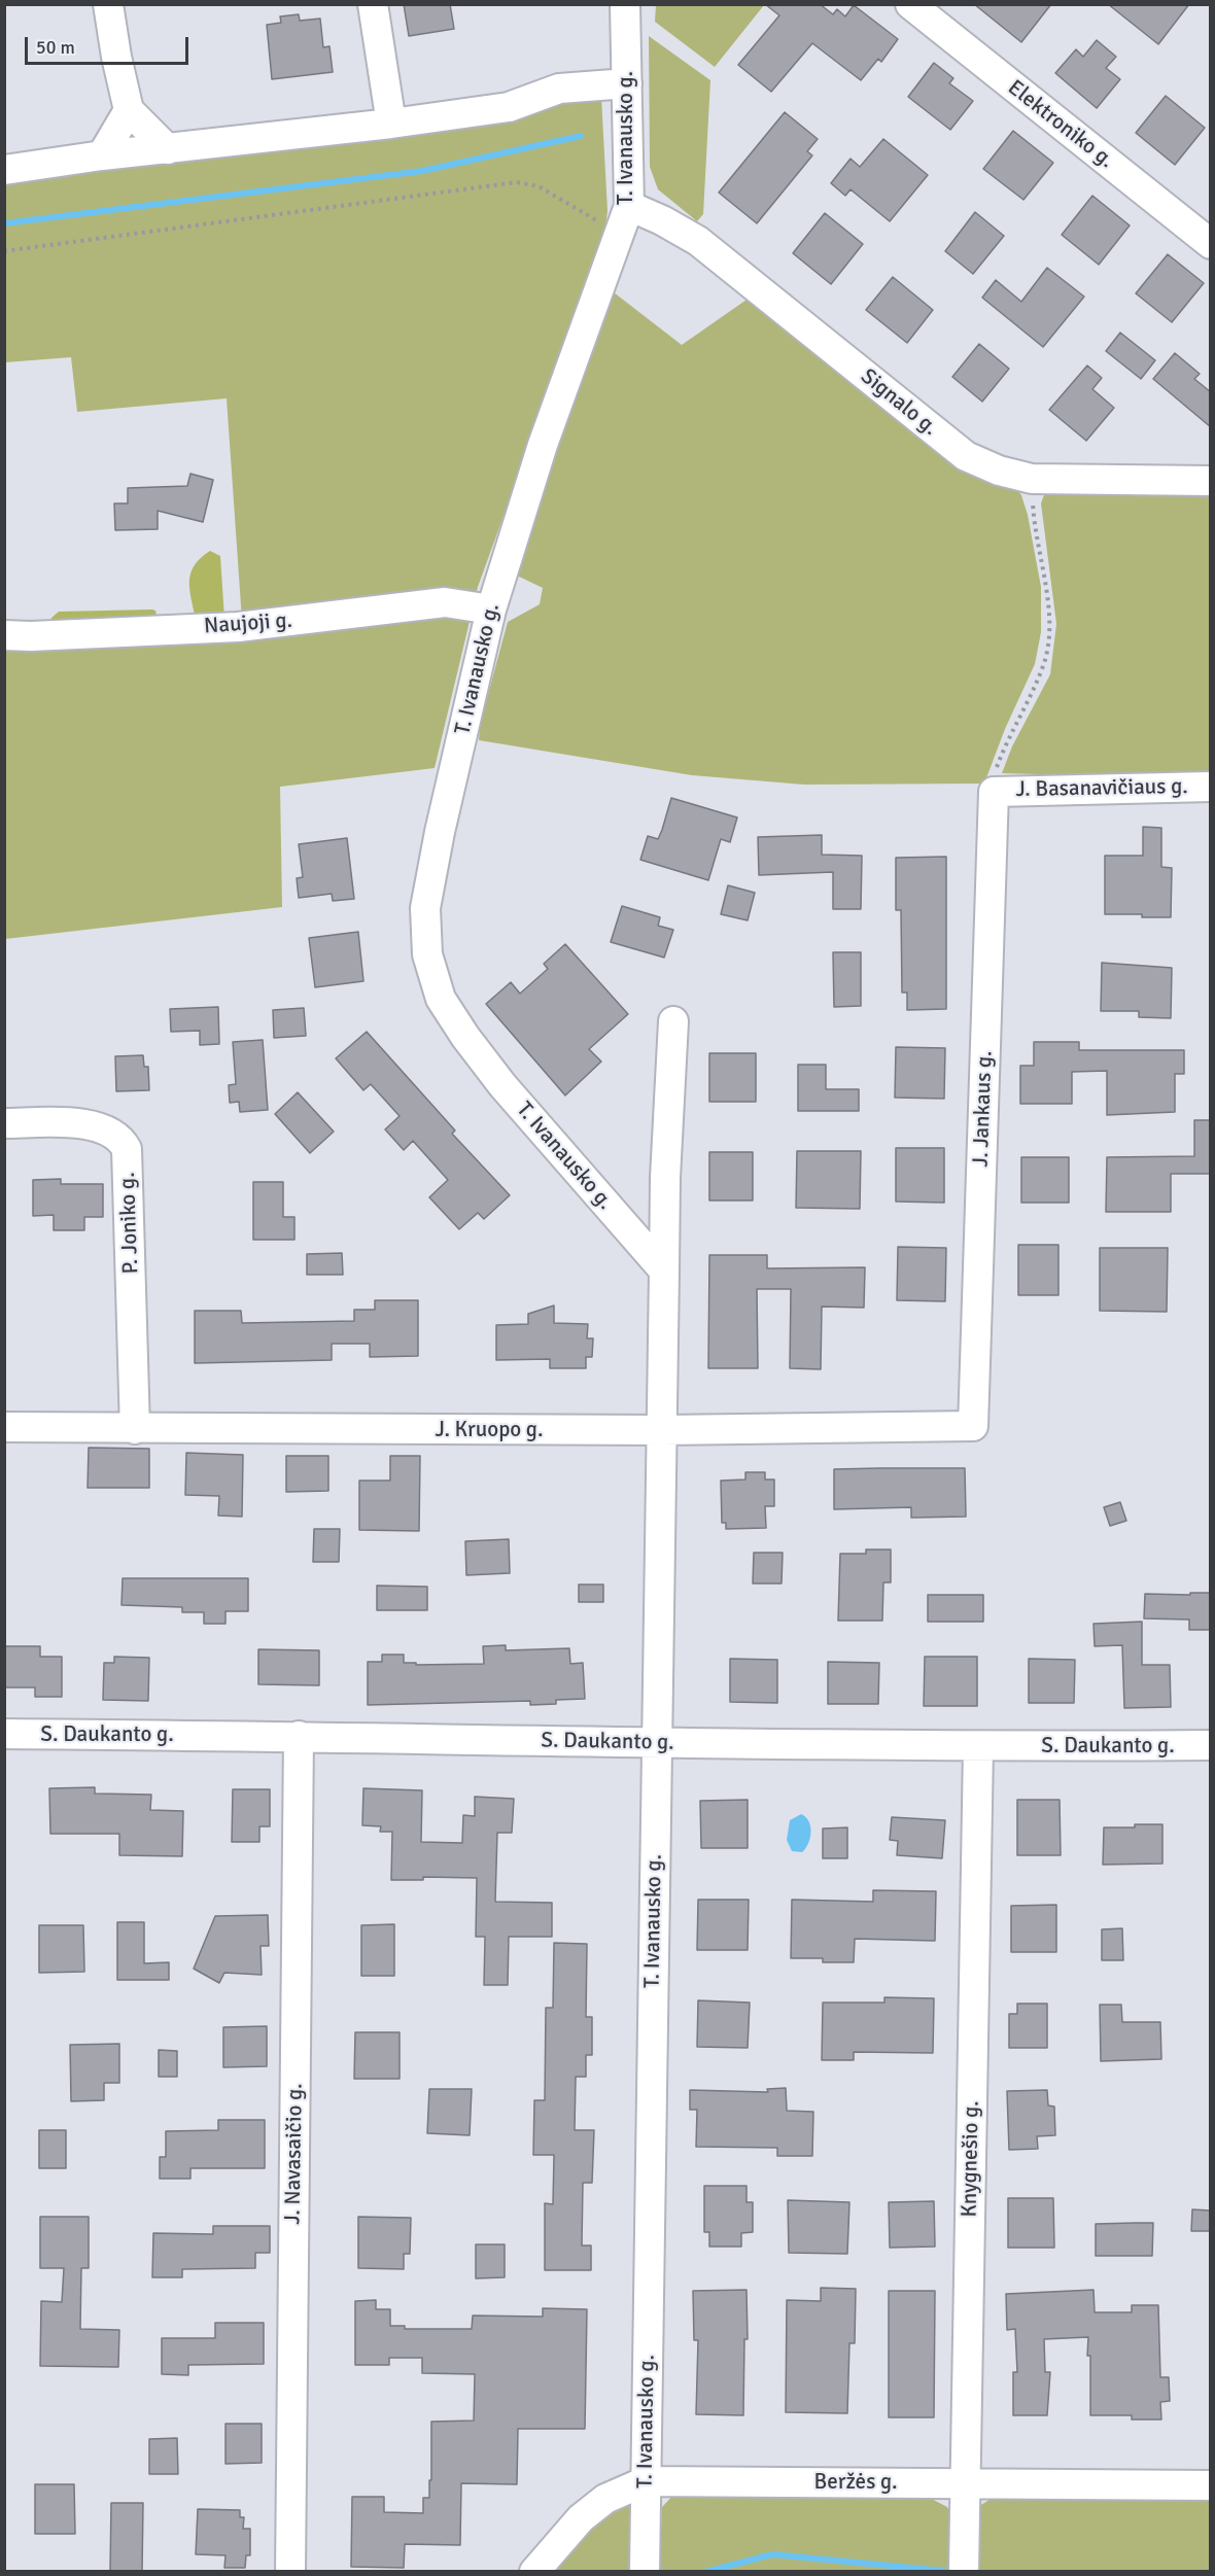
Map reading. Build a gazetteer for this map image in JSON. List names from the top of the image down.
{
  "streets": {
    "street": [
      "Elektroniko g.",
      "T. Ivanausko g.",
      "Signalo g.",
      "Naujoji g.",
      "J. Basanavičiaus g.",
      "J. Jankaus g.",
      "P. Joniko g.",
      "J. Kruopo g.",
      "S. Daukanto g.",
      "J. Navasaičio g.",
      "Knygnešio g.",
      "Beržės g."
    ]
  },
  "crossings": [
    ["T. Ivanausko g.", "Signalo g."],
    ["T. Ivanausko g.", "Naujoji g."],
    ["T. Ivanausko g.", "J. Kruopo g."],
    ["T. Ivanausko g.", "S. Daukanto g."],
    ["T. Ivanausko g.", "Beržės g."],
    ["J. Basanavičiaus g.", "J. Jankaus g."],
    ["J. Jankaus g.", "J. Kruopo g."],
    ["P. Joniko g.", "J. Kruopo g."],
    ["S. Daukanto g.", "J. Navasaičio g."],
    ["S. Daukanto g.", "Knygnešio g."],
    ["Knygnešio g.", "Beržės g."]
  ],
  "scale_bar": "50 m"
}
